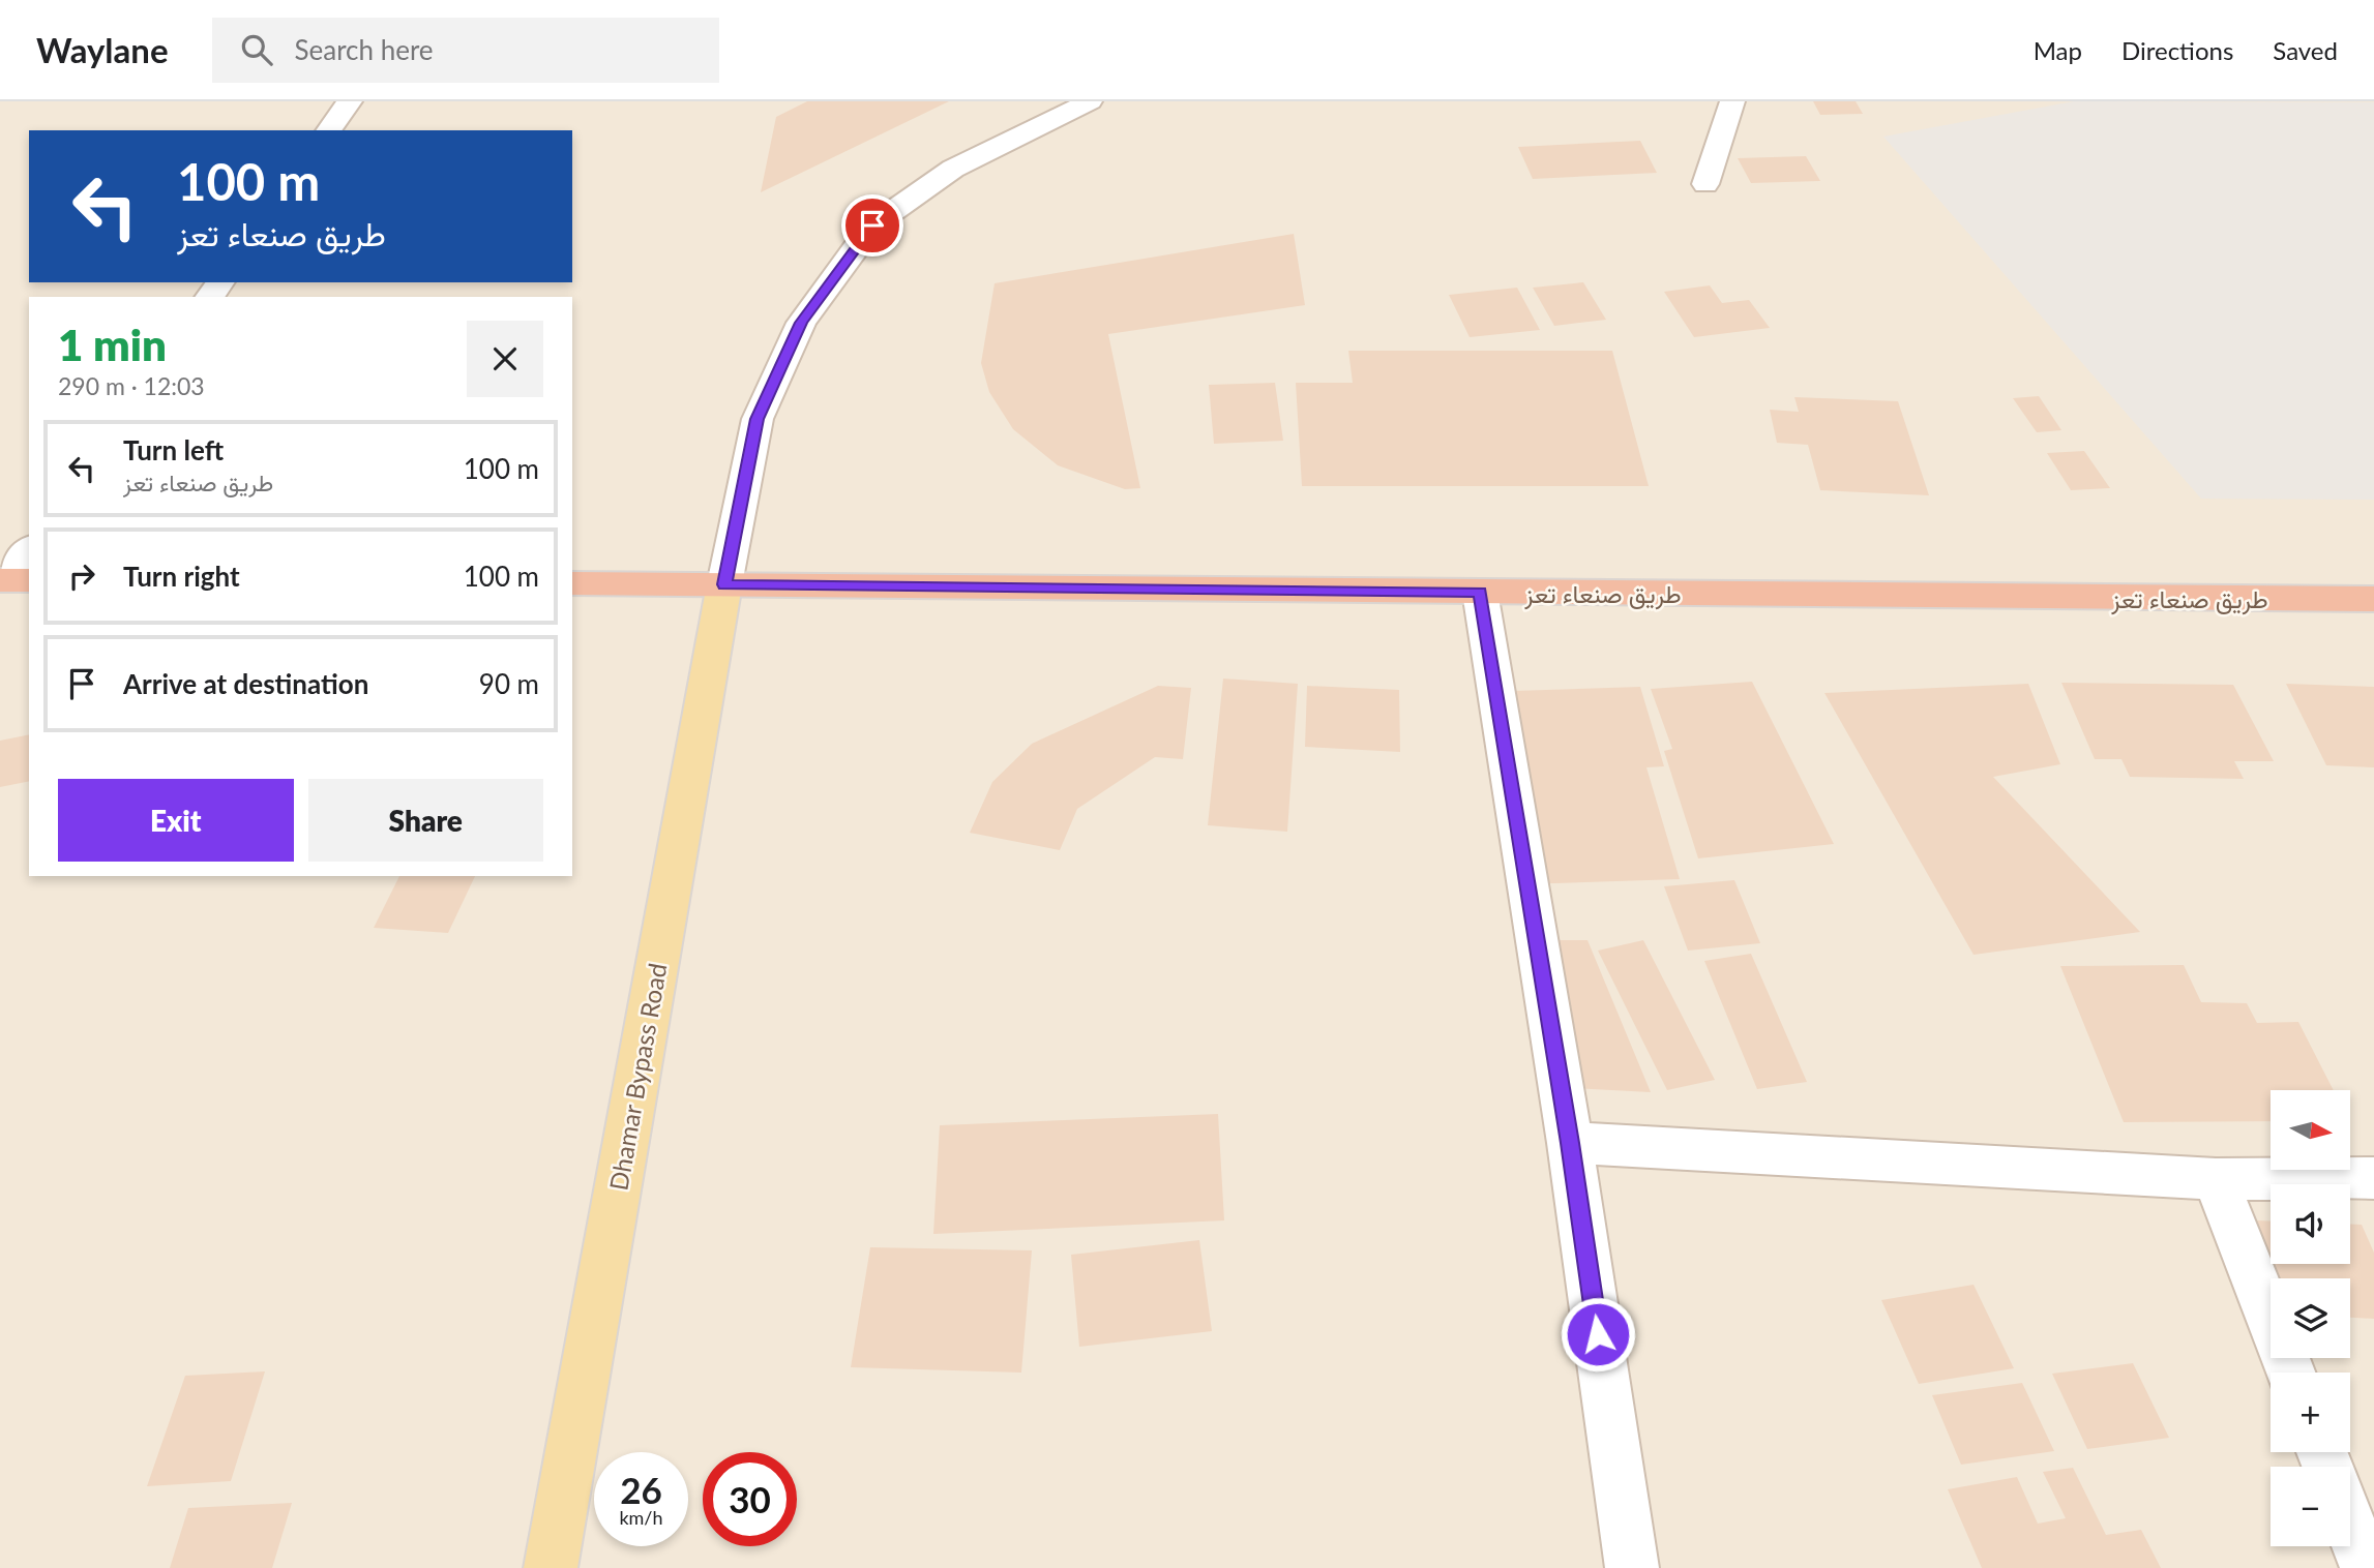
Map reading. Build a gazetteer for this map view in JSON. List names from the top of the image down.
{
  "streets": {
    "highway": ["طريق صنعاء تعز"],
    "main road": ["Dhamar Bypass Road"]
  },
  "crossings": [
    ["طريق صنعاء تعز", "Dhamar Bypass Road"]
  ],
  "north": "right",
  "page": {
    "header": "Waylane",
    "search": "Search here",
    "nav": ["Map", "Directions", "Saved"],
    "turn": ["100 m", "طريق صنعاء تعز"],
    "heading": ["1 min", "290 m · 12:03"],
    "list": [
      {
        "name": "Turn left",
        "note": "طريق صنعاء تعز",
        "value": "100 m"
      },
      {
        "name": "Turn right",
        "value": "100 m"
      },
      {
        "name": "Arrive at destination",
        "value": "90 m"
      }
    ],
    "buttons": ["Exit", "Share"],
    "map_buttons": ["+", "−"],
    "speed": "26 km/h",
    "limit": "30"
  }
}
